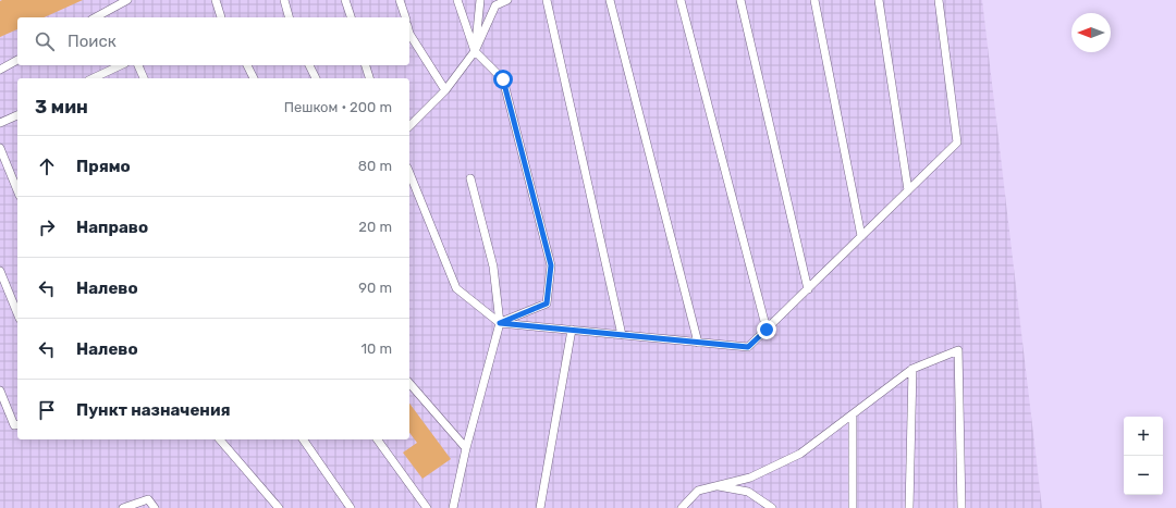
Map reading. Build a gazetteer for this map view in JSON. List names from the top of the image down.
{
  "north": "left",
  "page": {
    "search": "Поиск",
    "heading": ["3 мин", "Пешком · 200 m"],
    "list": [
      ["Прямо", "80 m"],
      ["Направо", "20 m"],
      ["Налево", "90 m"],
      ["Налево", "10 m"],
      "Пункт назначения"
    ],
    "map_buttons": ["+", "−"]
  }
}
